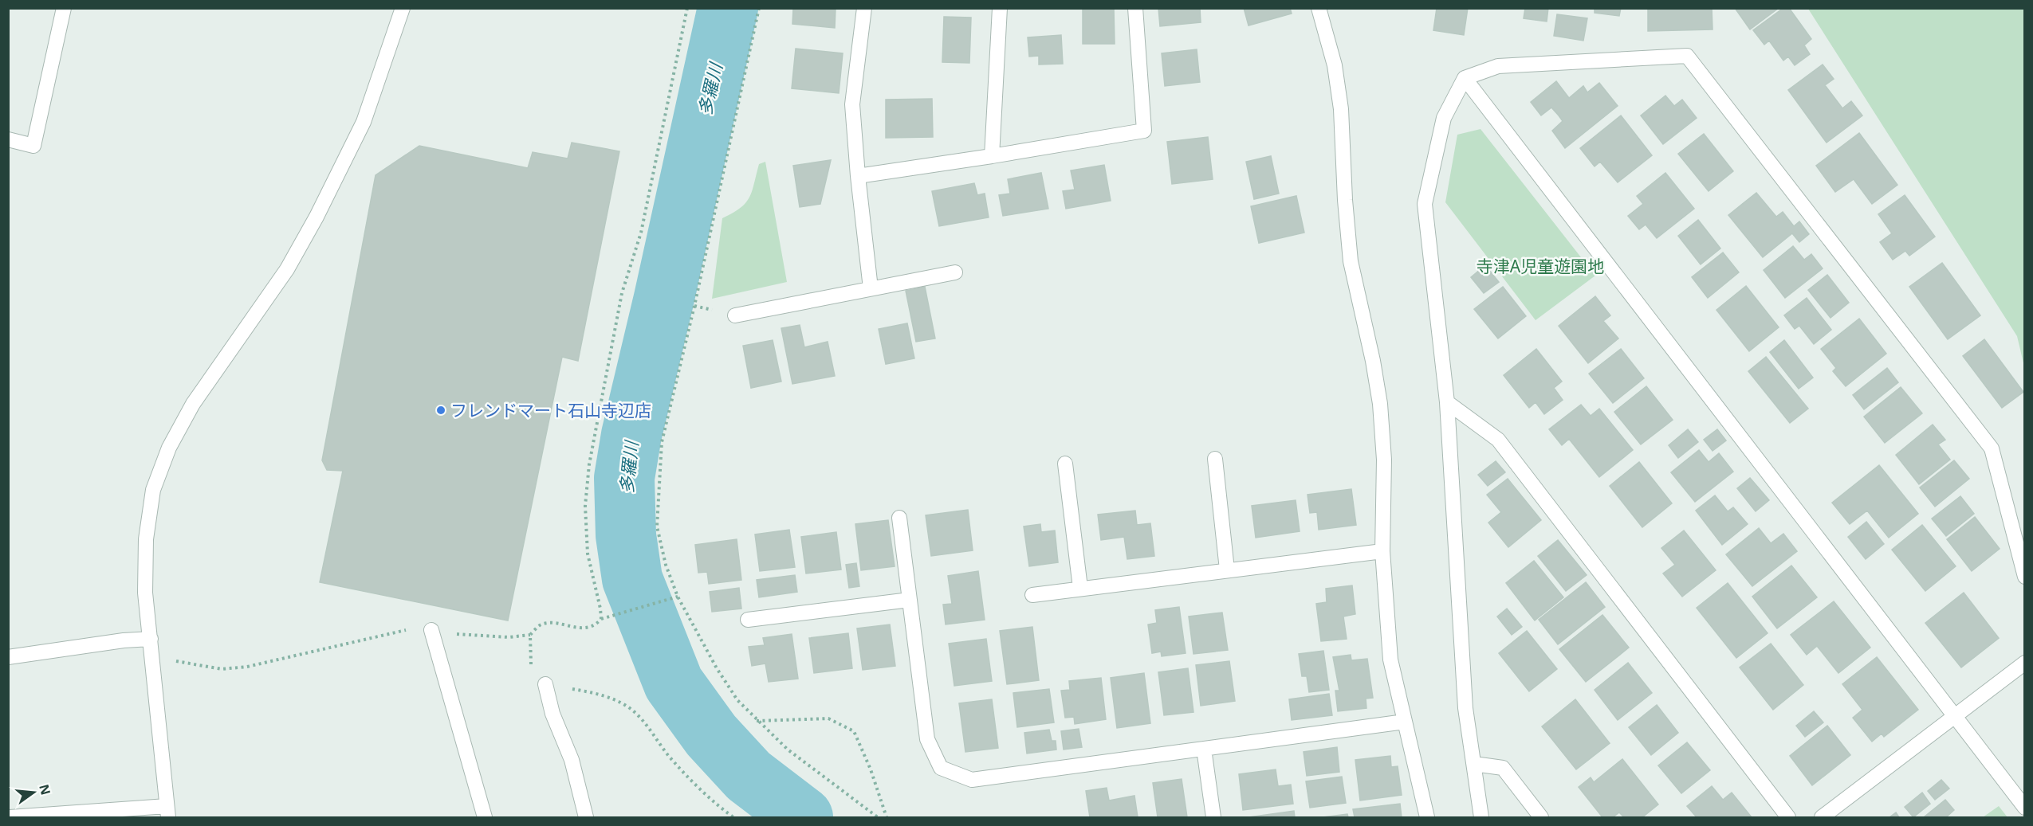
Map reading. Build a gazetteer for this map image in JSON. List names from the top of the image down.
{
  "water": ["多羅川"],
  "parks": ["寺津A児童遊園地"],
  "places": ["フレンドマート石山寺辺店"],
  "north": "right"
}
